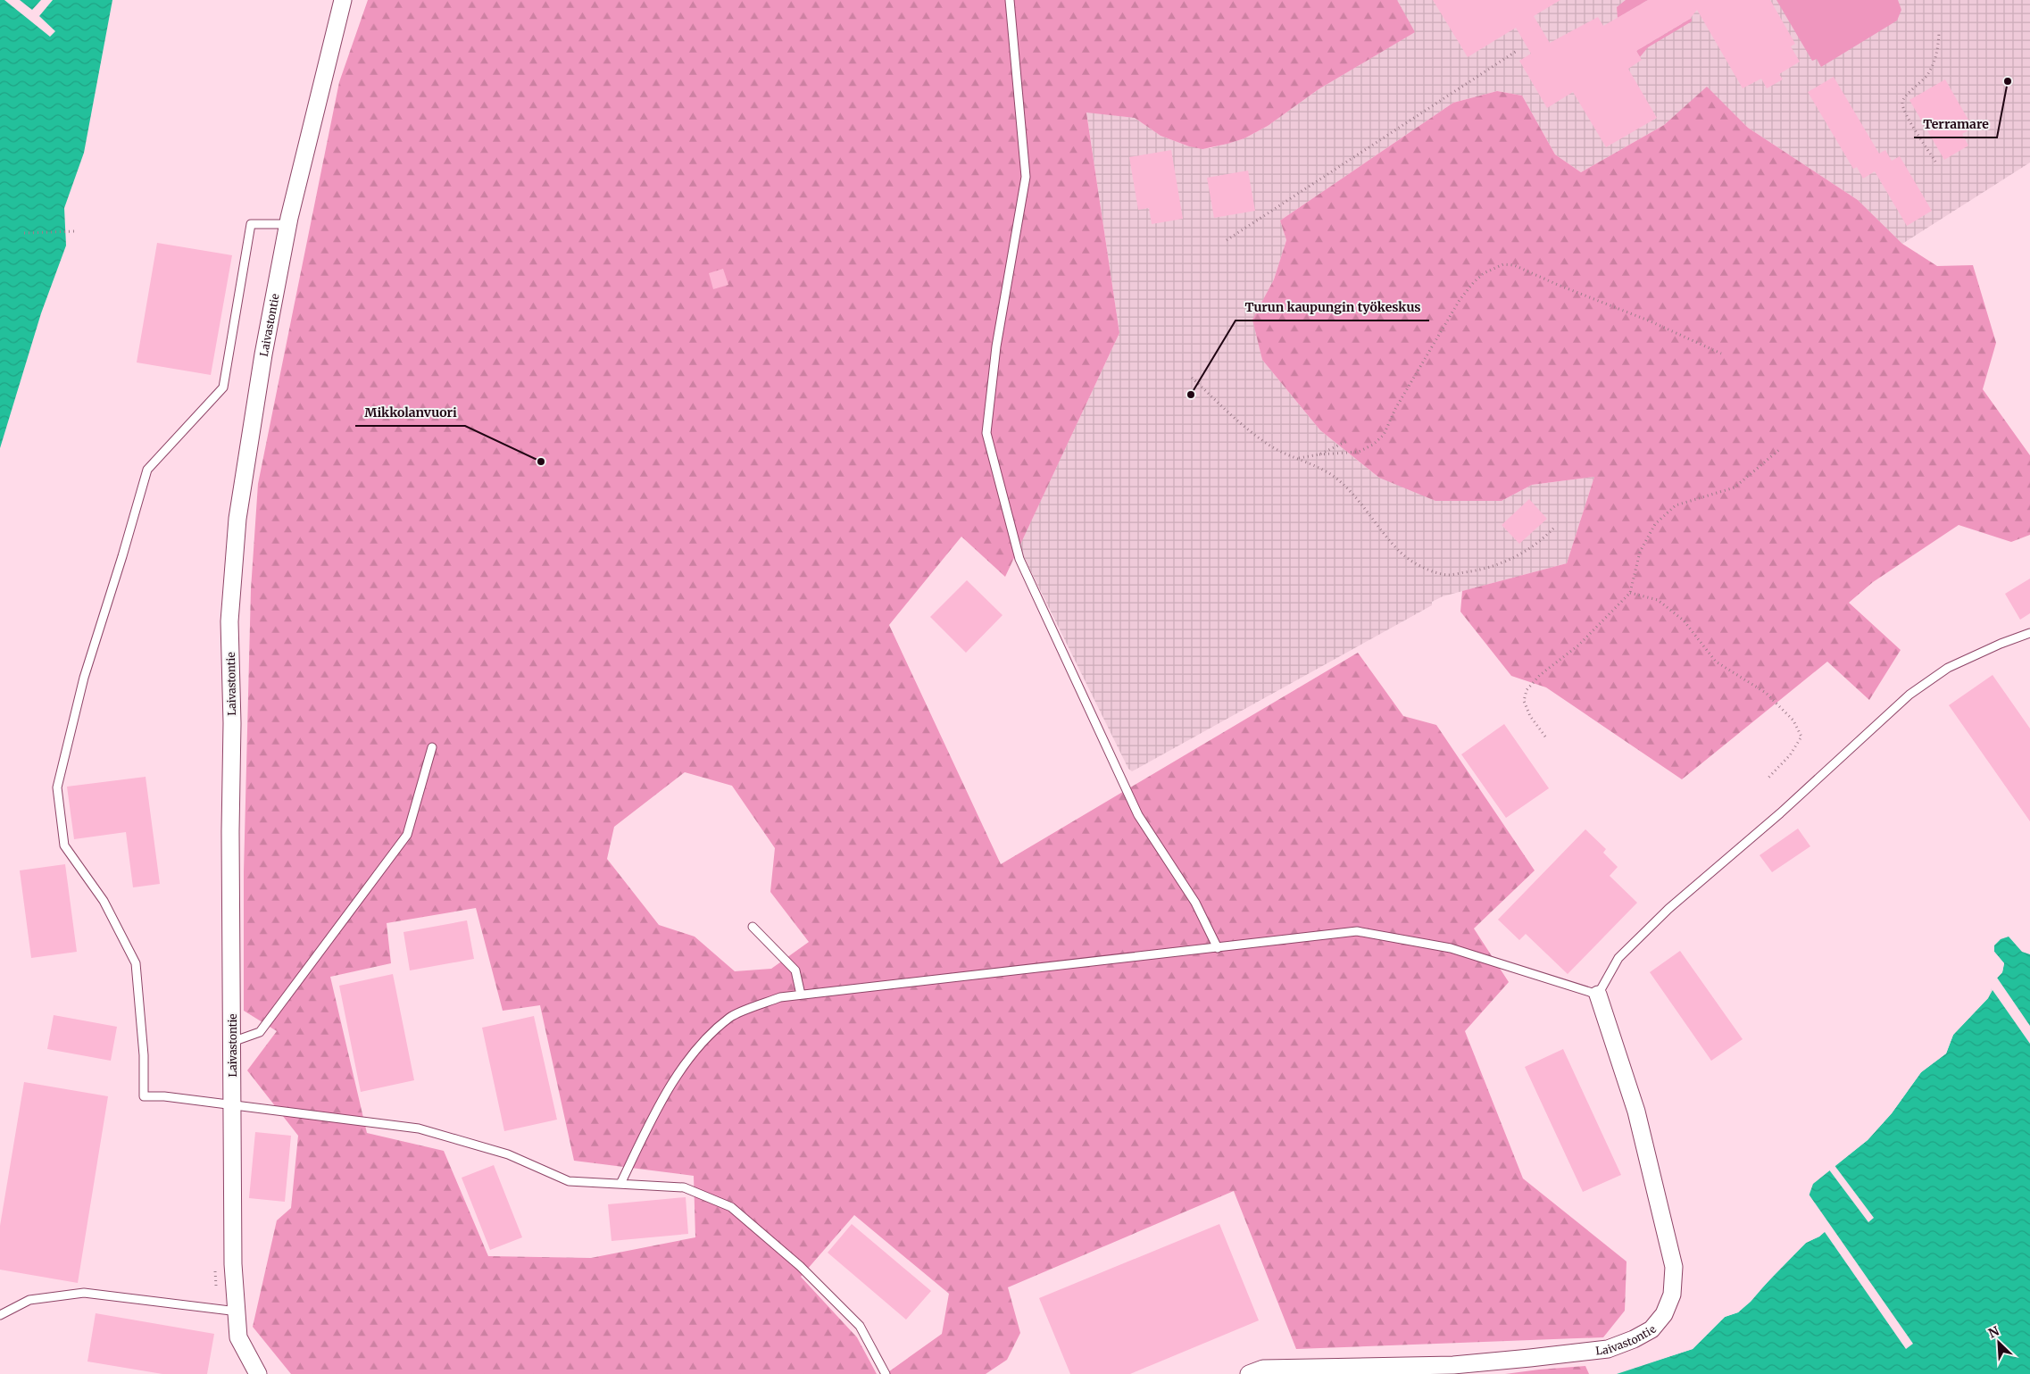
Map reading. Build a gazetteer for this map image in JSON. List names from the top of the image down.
{
  "streets": {
    "street": ["Laivastontie"]
  },
  "places": ["Terramare", "Turun kaupungin työkeskus", "Mikkolanvuori"],
  "north": "top left"
}
